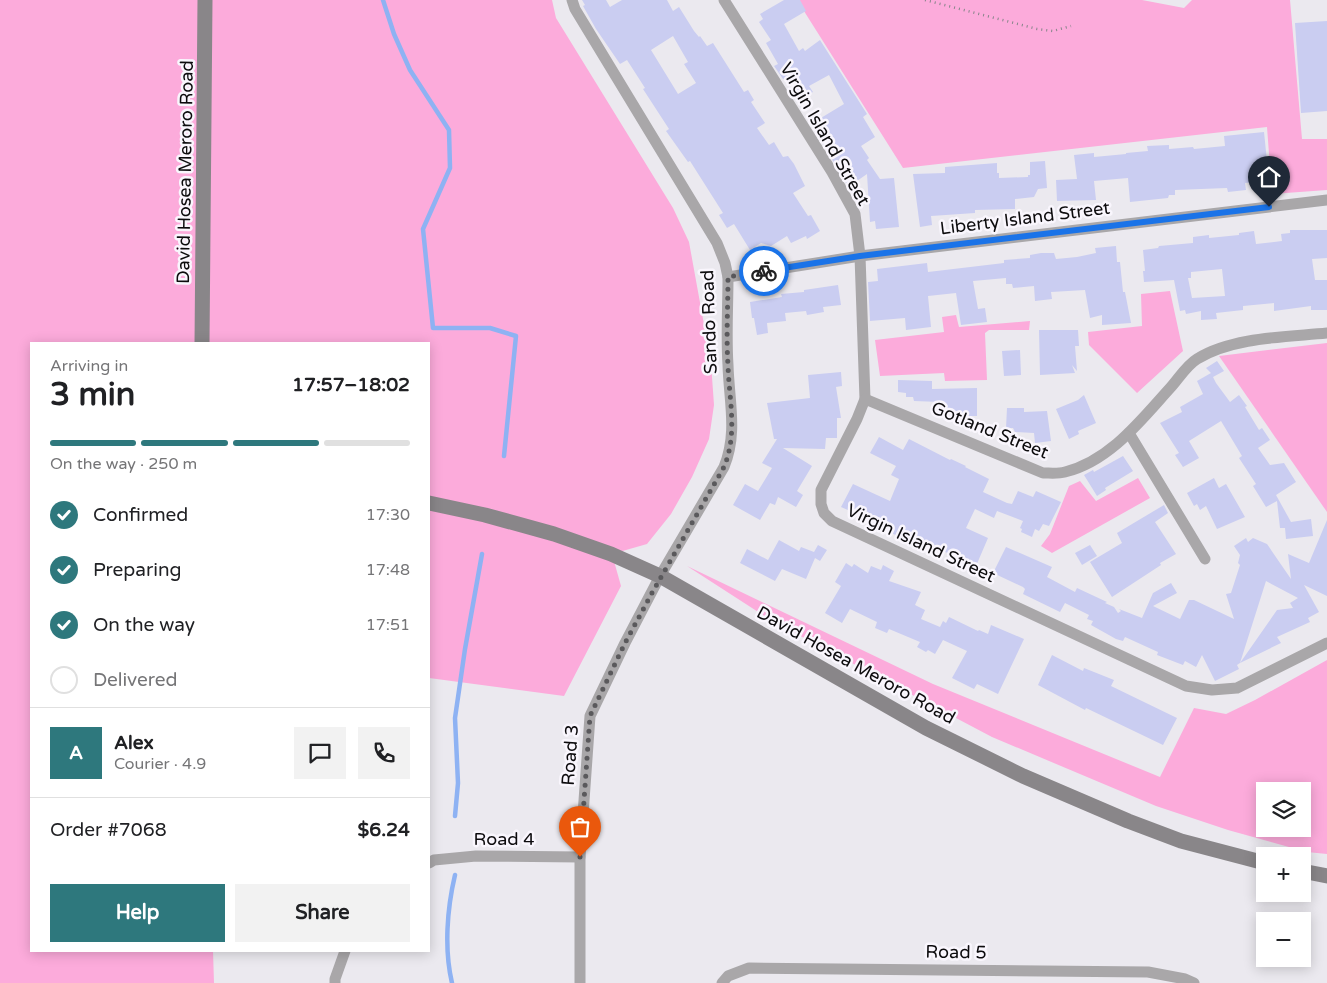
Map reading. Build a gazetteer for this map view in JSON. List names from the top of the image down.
{
  "streets": {
    "main road": ["David Hosea Meroro Road"],
    "street": [
      "Virgin Island Street",
      "Liberty Island Street",
      "Sando Road",
      "Gotland Street",
      "Road 3",
      "Road 4",
      "Road 5"
    ]
  },
  "crossings": [
    ["Virgin Island Street", "Liberty Island Street"],
    ["Virgin Island Street", "Gotland Street"],
    ["David Hosea Meroro Road", "Sando Road"],
    ["David Hosea Meroro Road", "Road 3"],
    ["Liberty Island Street", "Sando Road"],
    ["Sando Road", "Road 3"],
    ["Road 3", "Road 4"]
  ],
  "page": {
    "heading": ["3 min", "Arriving in", "17:57–18:02"],
    "panel": [
      "Alex",
      "Courier · 4.9",
      "Order #7068",
      "$6.24"
    ],
    "bar": "On the way · 250 m",
    "list": [
      ["Confirmed", "17:30"],
      ["Preparing", "17:48"],
      ["On the way", "17:51"],
      "Delivered"
    ],
    "round": "A",
    "map_buttons": ["+", "−"],
    "buttons": ["Help", "Share"]
  }
}
